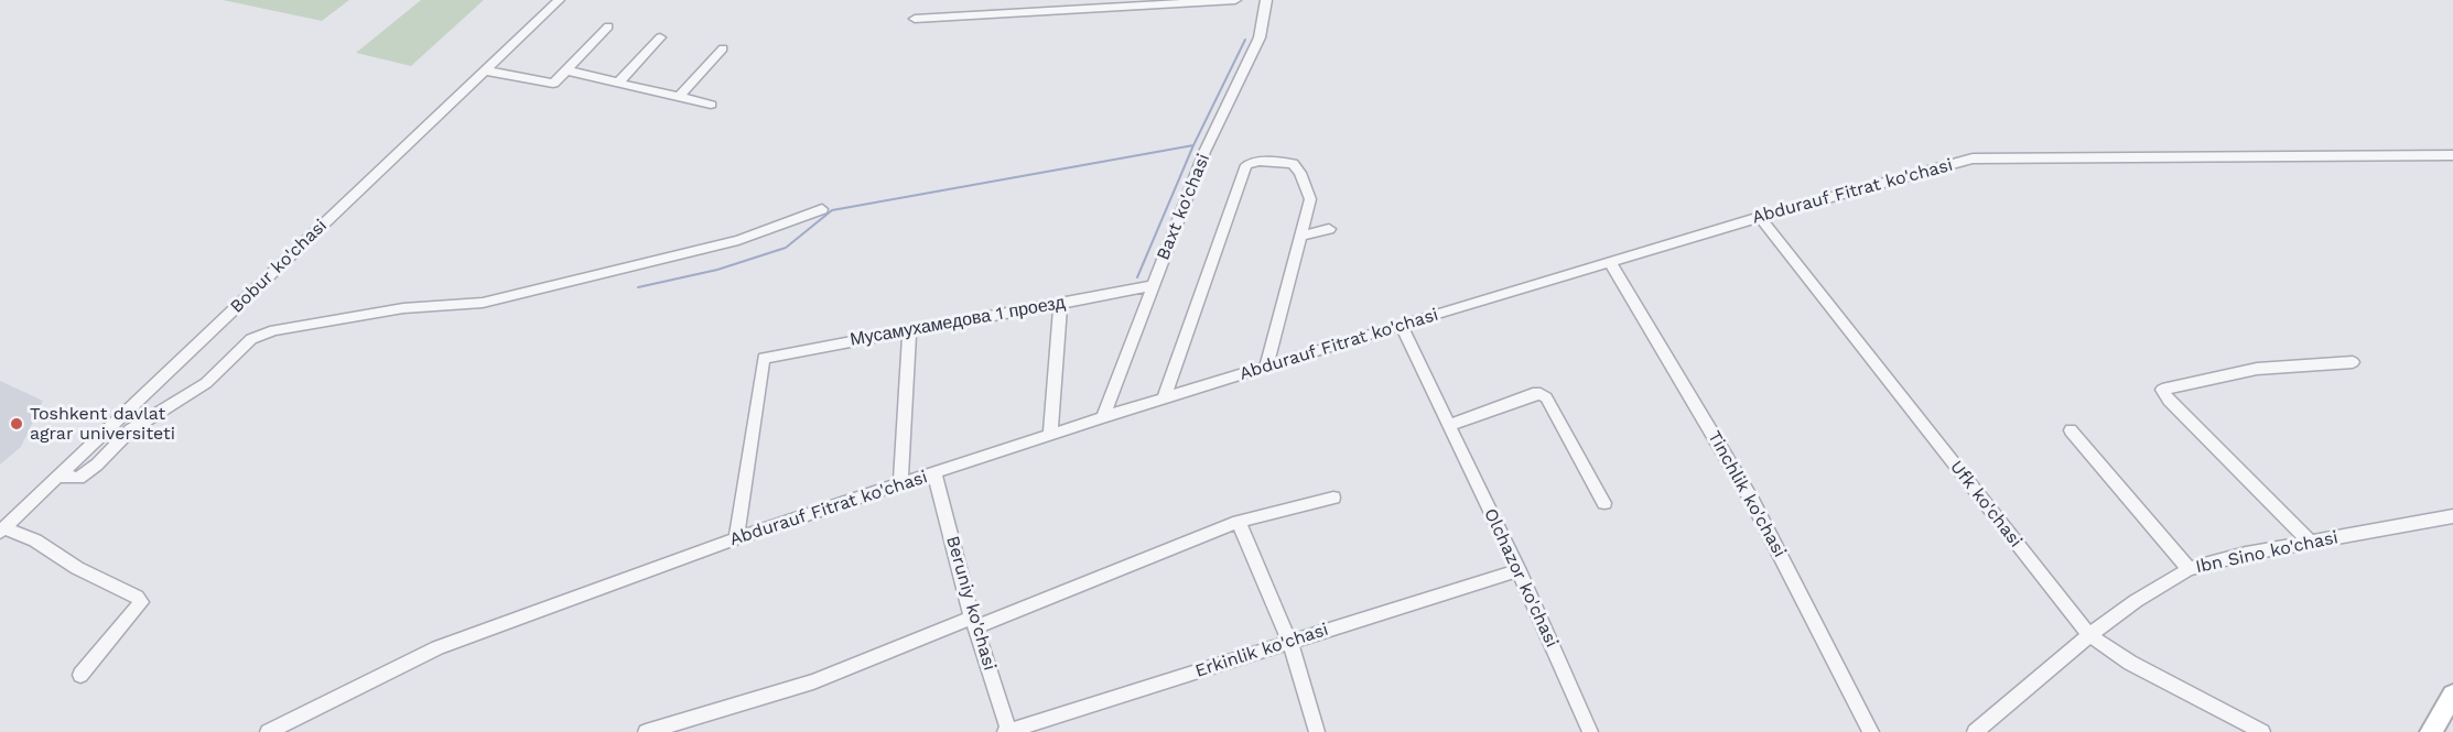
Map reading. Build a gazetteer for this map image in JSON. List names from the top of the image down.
{
  "streets": {
    "street": [
      "Abdurauf Fitrat ko'chasi",
      "Baxt ko'chasi",
      "Bobur ko'chasi",
      "Мусамухамедова 1 проезд",
      "Tinchlik ko'chasi",
      "Ufk ko'chasi",
      "Ibn Sino ko'chasi",
      "Olchazor ko'chasi",
      "Beruniy ko'chasi",
      "Erkinlik ko'chasi"
    ]
  },
  "crossings": [
    ["Abdurauf Fitrat ko'chasi", "Baxt ko'chasi"],
    ["Abdurauf Fitrat ko'chasi", "Мусамухамедова 1 проезд"],
    ["Abdurauf Fitrat ko'chasi", "Tinchlik ko'chasi"],
    ["Abdurauf Fitrat ko'chasi", "Ufk ko'chasi"],
    ["Abdurauf Fitrat ko'chasi", "Olchazor ko'chasi"],
    ["Abdurauf Fitrat ko'chasi", "Beruniy ko'chasi"],
    ["Baxt ko'chasi", "Мусамухамедова 1 проезд"],
    ["Ufk ko'chasi", "Ibn Sino ko'chasi"],
    ["Olchazor ko'chasi", "Erkinlik ko'chasi"],
    ["Beruniy ko'chasi", "Erkinlik ko'chasi"]
  ],
  "places": ["Toshkent davlat agrar universiteti"]
}
